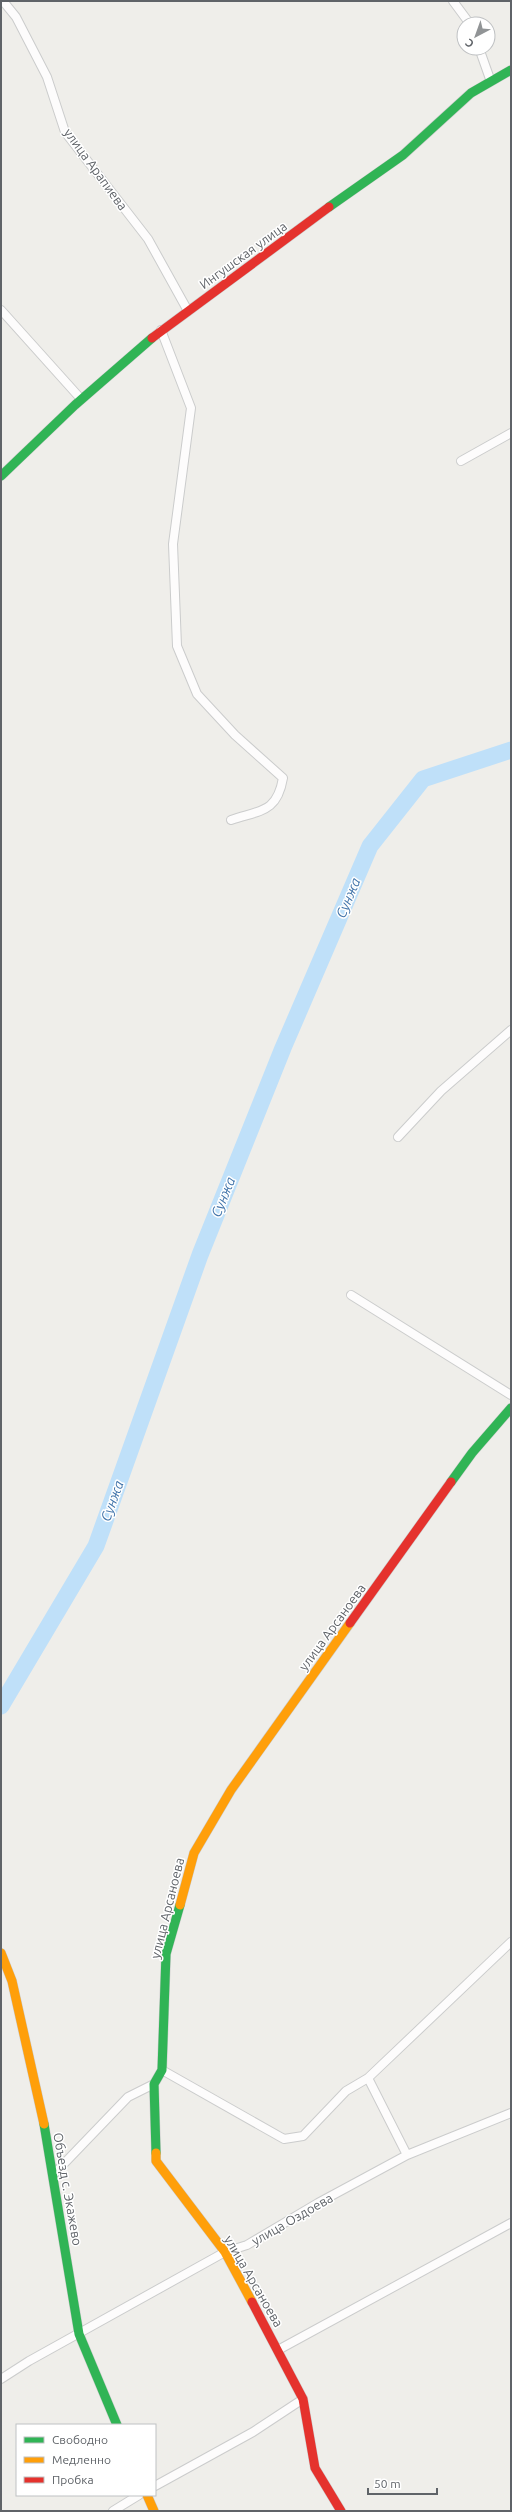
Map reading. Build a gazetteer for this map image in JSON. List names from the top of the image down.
{
  "streets": {
    "street": [
      "улица Арапиева",
      "Ингушская улица",
      "улица Арсаноева",
      "Объезд с. Экажево",
      "улица Оздоева"
    ]
  },
  "crossings": [
    ["улица Арапиева", "Ингушская улица"],
    ["улица Арсаноева", "улица Оздоева"],
    ["Объезд с. Экажево", "улица Оздоева"]
  ],
  "water": ["Сунжа"],
  "legend": ["Свободно", "Медленно", "Пробка"],
  "scale_bar": "50 m",
  "north": "bottom left"
}
